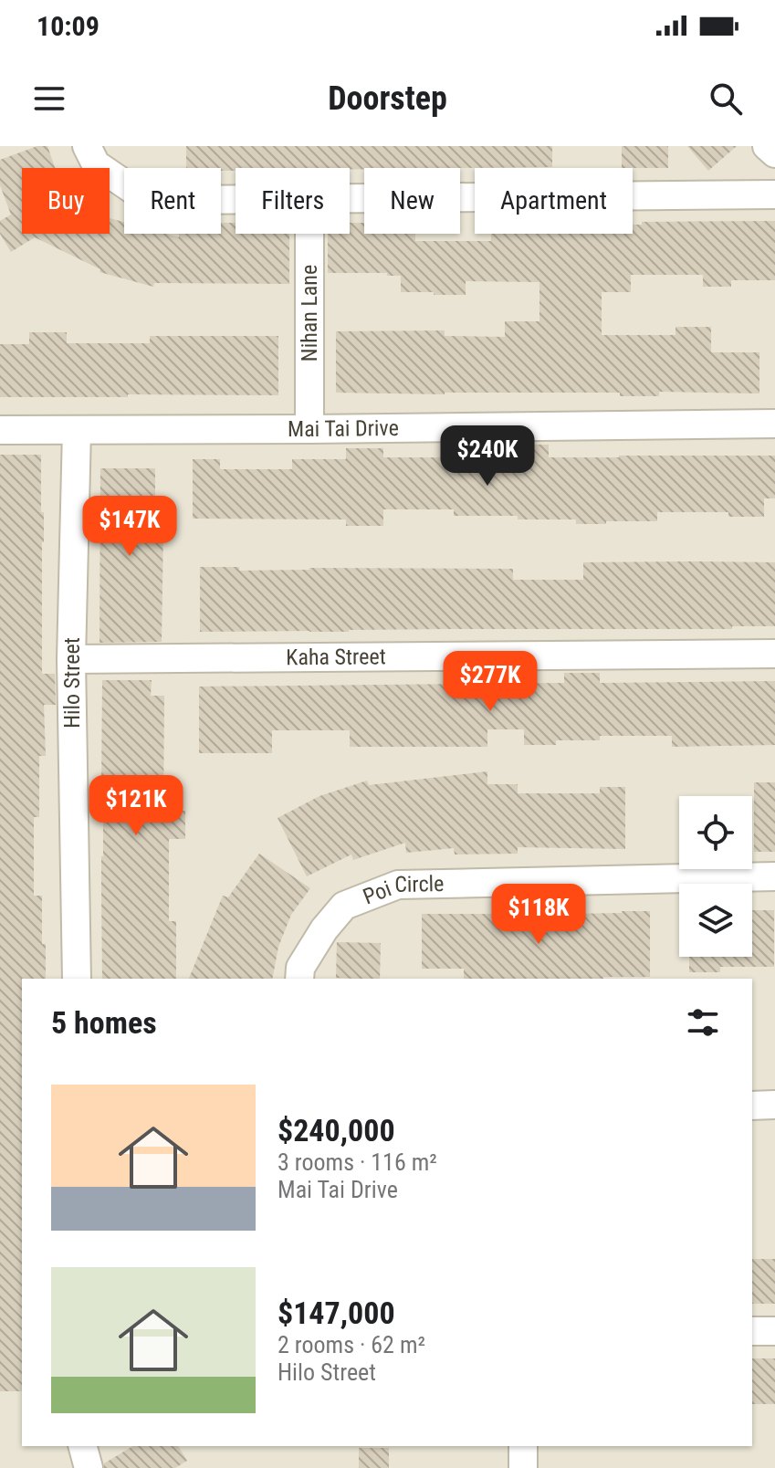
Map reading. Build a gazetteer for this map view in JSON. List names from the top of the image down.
{
  "streets": {
    "street": [
      "Nihan Lane",
      "Mai Tai Drive",
      "Kaha Street",
      "Hilo Street",
      "Poi Circle"
    ]
  },
  "crossings": [
    ["Nihan Lane", "Mai Tai Drive"],
    ["Mai Tai Drive", "Hilo Street"],
    ["Kaha Street", "Hilo Street"]
  ],
  "page": {
    "status": "10:09",
    "header": "Doorstep",
    "chip": [
      "Buy",
      "Rent",
      "Filters",
      "New",
      "Apartment"
    ],
    "price": [
      "$240K",
      "$147K",
      "$277K",
      "$121K",
      "$118K"
    ],
    "heading": "5 homes",
    "list": [
      {
        "name": "$240,000",
        "note": "3 rooms · 116 m² · Mai Tai Drive"
      },
      {
        "name": "$147,000",
        "note": "2 rooms · 62 m² · Hilo Street"
      }
    ]
  }
}
